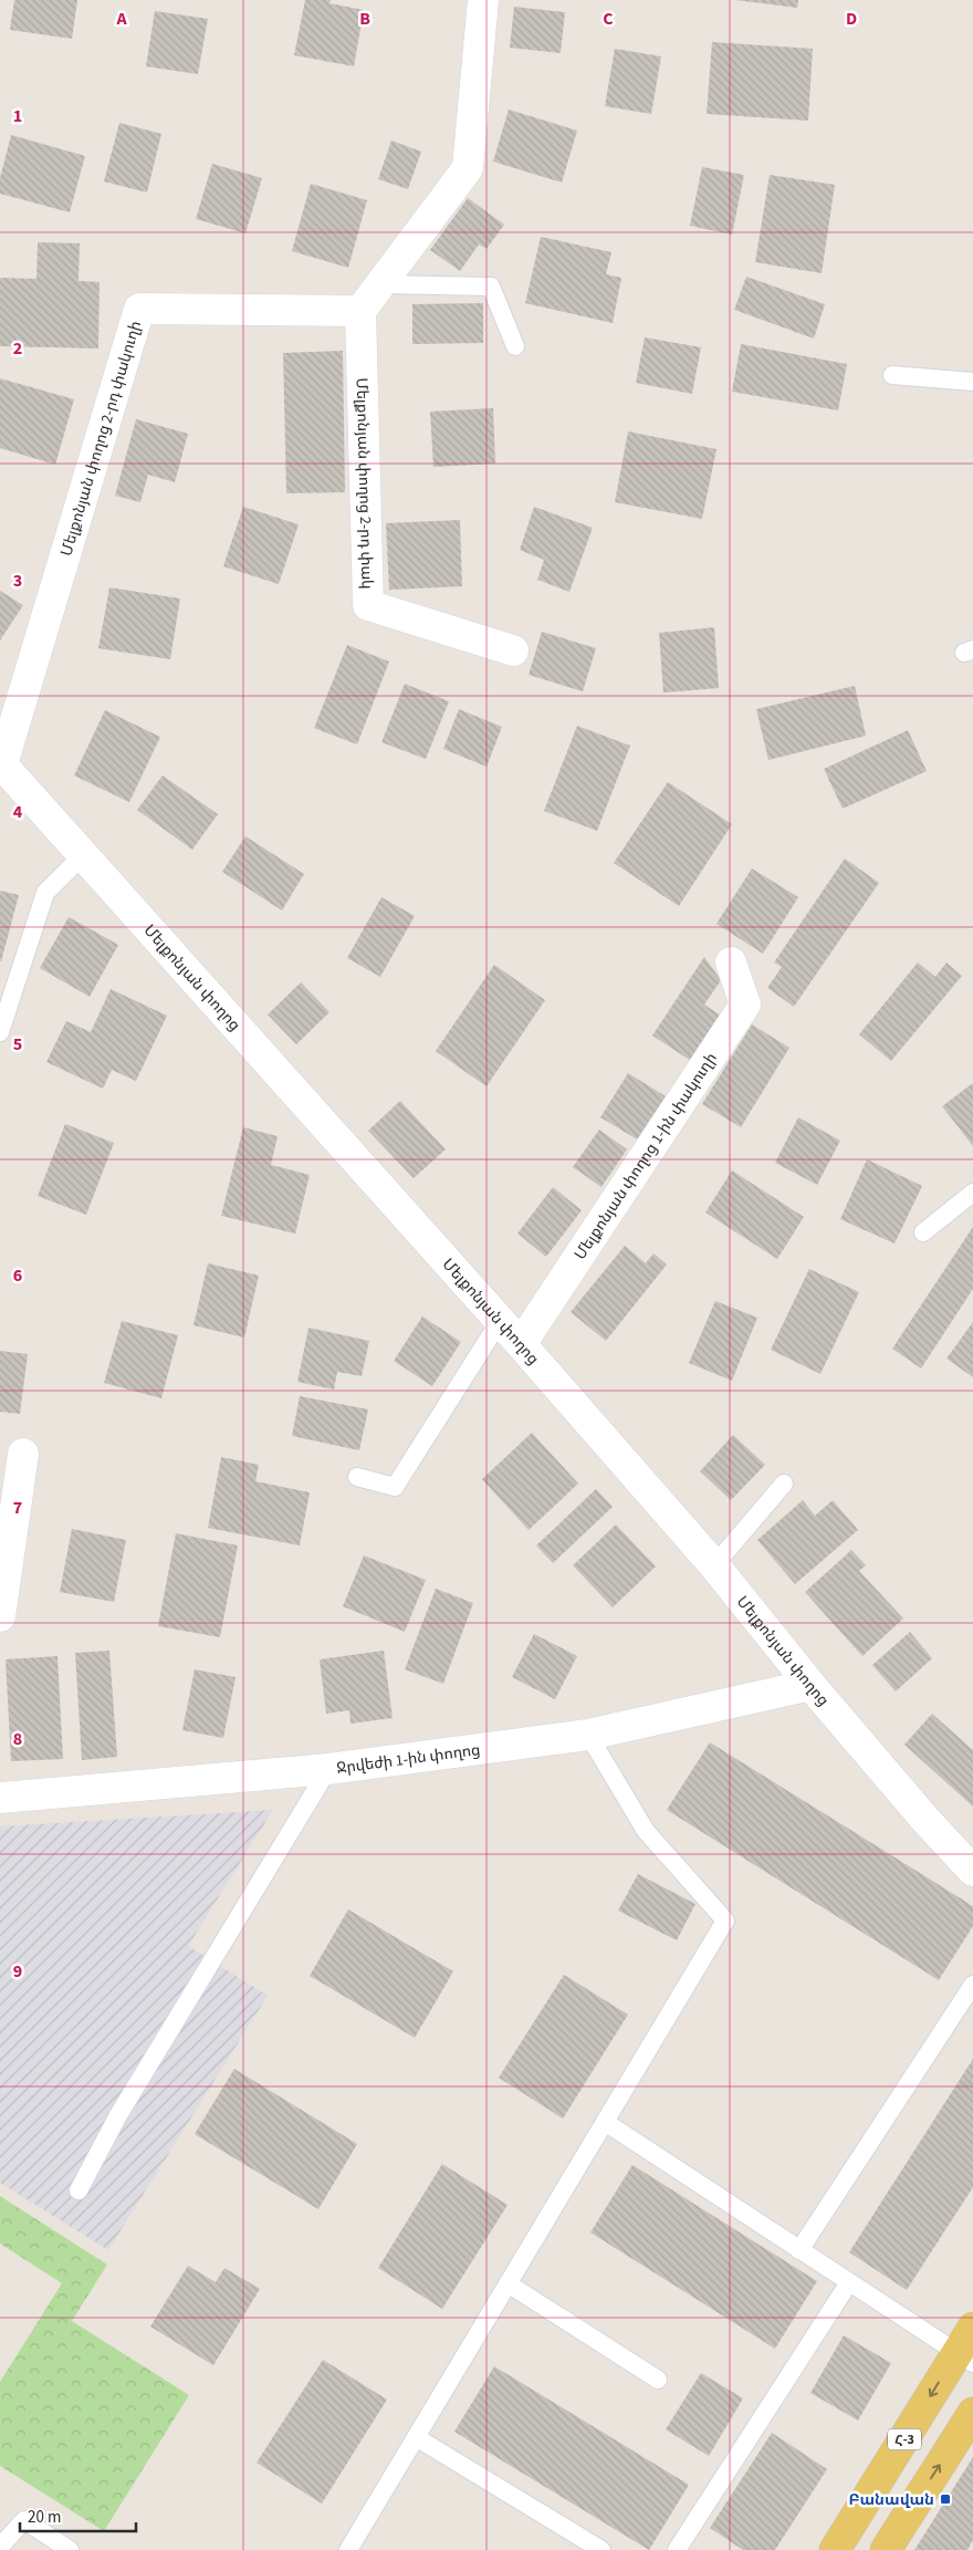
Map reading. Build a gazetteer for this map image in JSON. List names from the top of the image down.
{
  "streets": {
    "main road": ["Հ-3"],
    "street": [
      "Մելքոնյան փողոց 2-րդ փակուղի",
      "Մելքոնյան փողոց 2-րդ փակ",
      "Մելքոնյան փողոց",
      "Մելքոնյան փողոց 1-ին փակուղի",
      "Ջրվեժի 1-ին փողոց"
    ]
  },
  "crossings": [
    ["Մելքոնյան փողոց 2-րդ փակուղի", "Մելքոնյան փողոց 2-րդ փակ"],
    ["Մելքոնյան փողոց 2-րդ փակուղի", "Մելքոնյան փողոց"],
    ["Մելքոնյան փողոց", "Մելքոնյան փողոց 1-ին փակուղի"],
    ["Մելքոնյան փողոց", "Ջրվեժի 1-ին փողոց"]
  ],
  "places": {
    "transit": ["Բանավան"]
  },
  "scale_bar": "20 m",
  "grid": {
    "columns": [
      "A",
      "B",
      "C",
      "D"
    ],
    "rows": [
      "1",
      "2",
      "3",
      "4",
      "5",
      "6",
      "7",
      "8",
      "9"
    ]
  }
}
